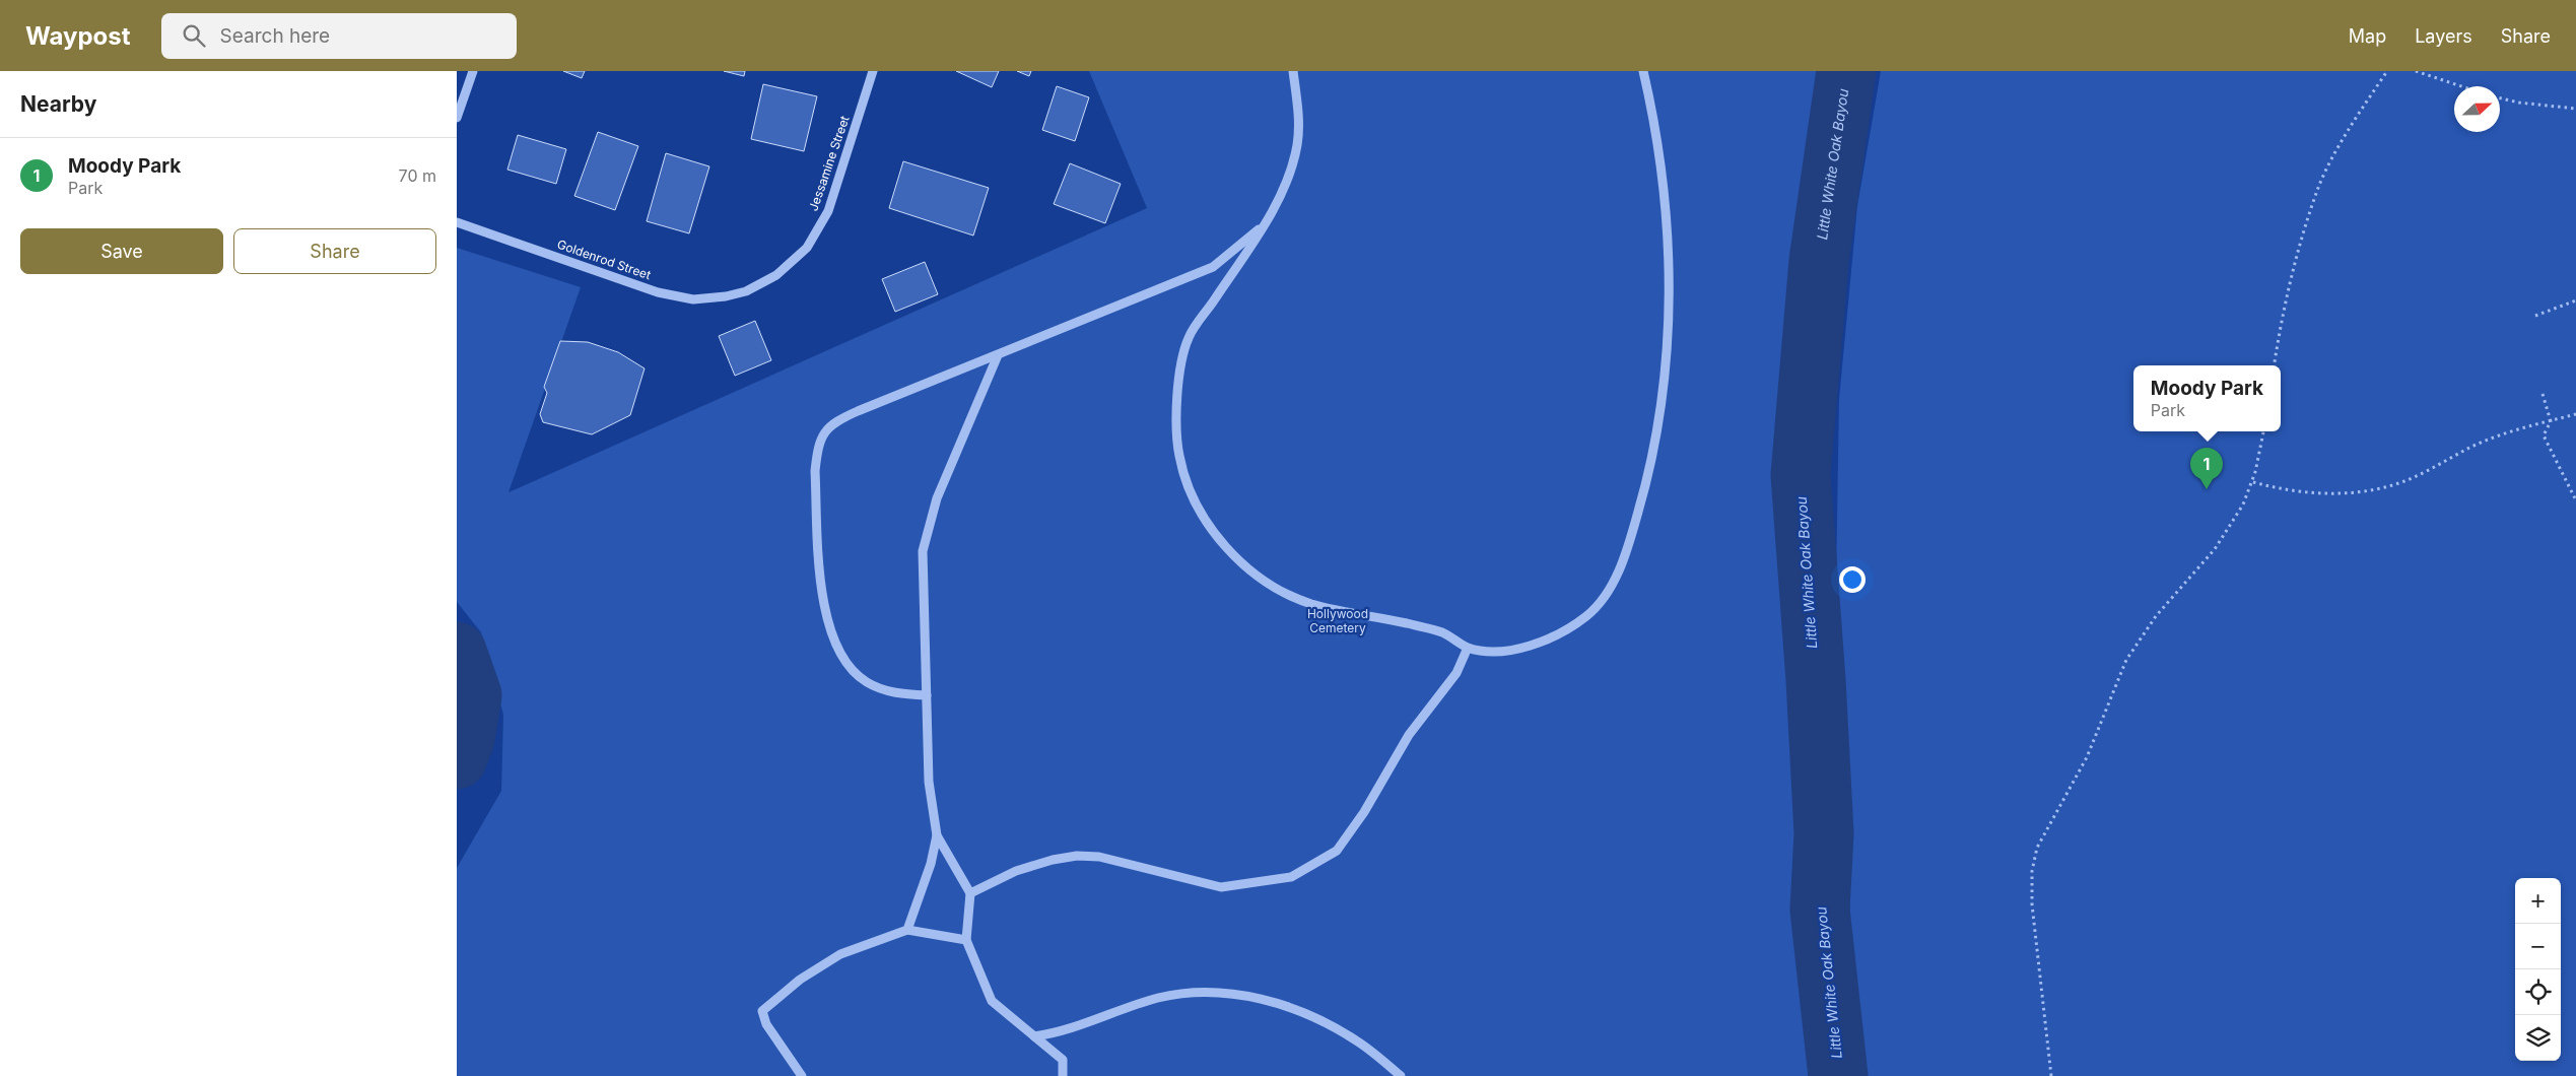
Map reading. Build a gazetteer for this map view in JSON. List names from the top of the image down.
{
  "streets": {
    "street": ["Jessamine Street", "Goldenrod Street"]
  },
  "crossings": [
    ["Jessamine Street", "Goldenrod Street"]
  ],
  "water": ["Little White Oak Bayou"],
  "parks": ["Hollywood Cemetery"],
  "north": "right",
  "page": {
    "header": "Waypost",
    "search": "Search here",
    "nav": ["Map", "Layers", "Share"],
    "heading": "Nearby",
    "list": [
      {
        "mark": "1",
        "name": "Moody Park",
        "note": "Park",
        "value": "70 m"
      }
    ],
    "buttons": ["Save", "Share"],
    "popup": ["Moody Park", "Park"],
    "pins": "1",
    "map_buttons": ["+", "−"]
  }
}
